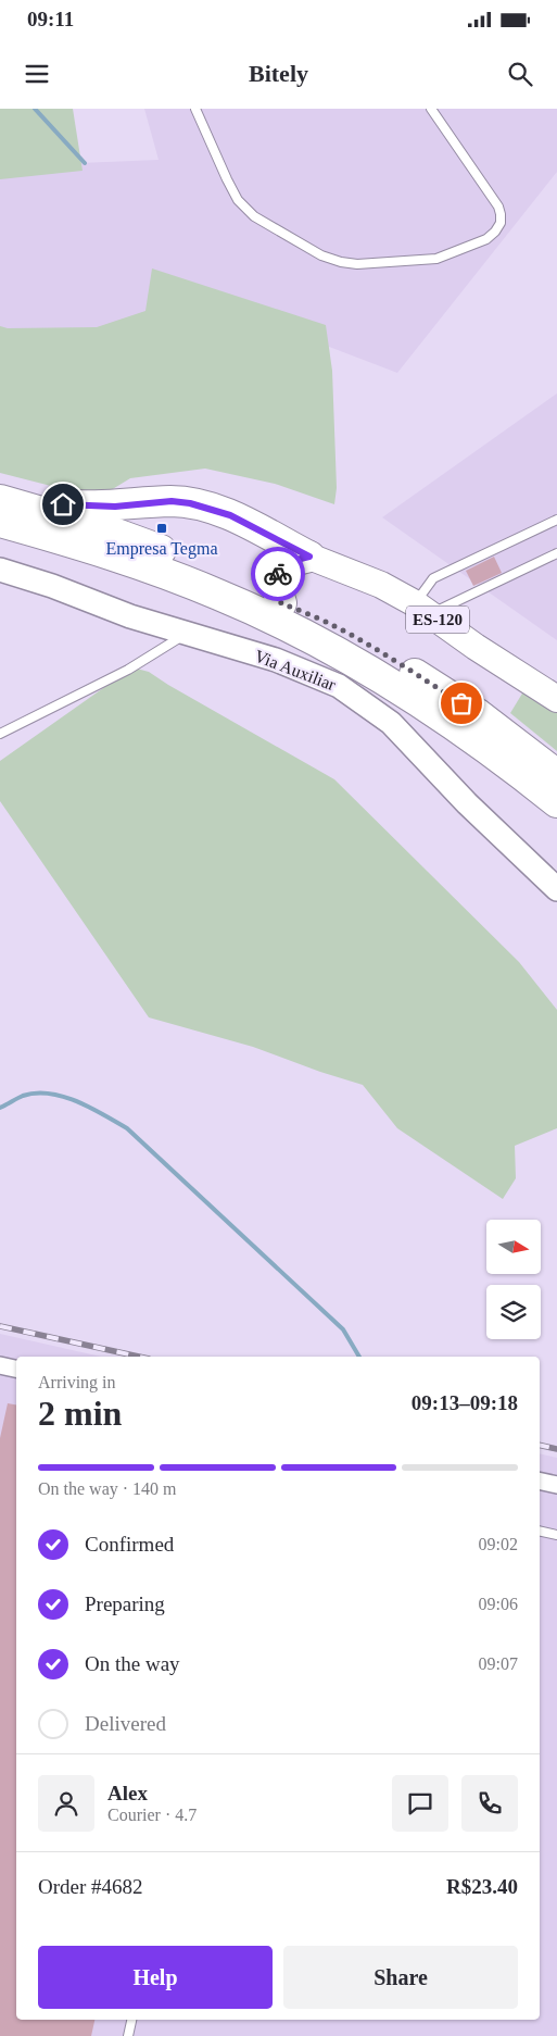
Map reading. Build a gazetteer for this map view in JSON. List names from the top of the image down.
{
  "streets": {
    "main road": ["ES-120"],
    "street": ["Via Auxiliar"]
  },
  "places": {
    "transit": ["Empresa Tegma"]
  },
  "north": "right",
  "page": {
    "status": "09:11",
    "header": "Bitely",
    "heading": ["2 min", "Arriving in", "09:13–09:18"],
    "panel": [
      "Alex",
      "Courier · 4.7",
      "Order #4682",
      "R$23.40"
    ],
    "bar": "On the way · 140 m",
    "list": [
      ["Confirmed", "09:02"],
      ["Preparing", "09:06"],
      ["On the way", "09:07"],
      "Delivered"
    ],
    "buttons": ["Help", "Share"]
  }
}
